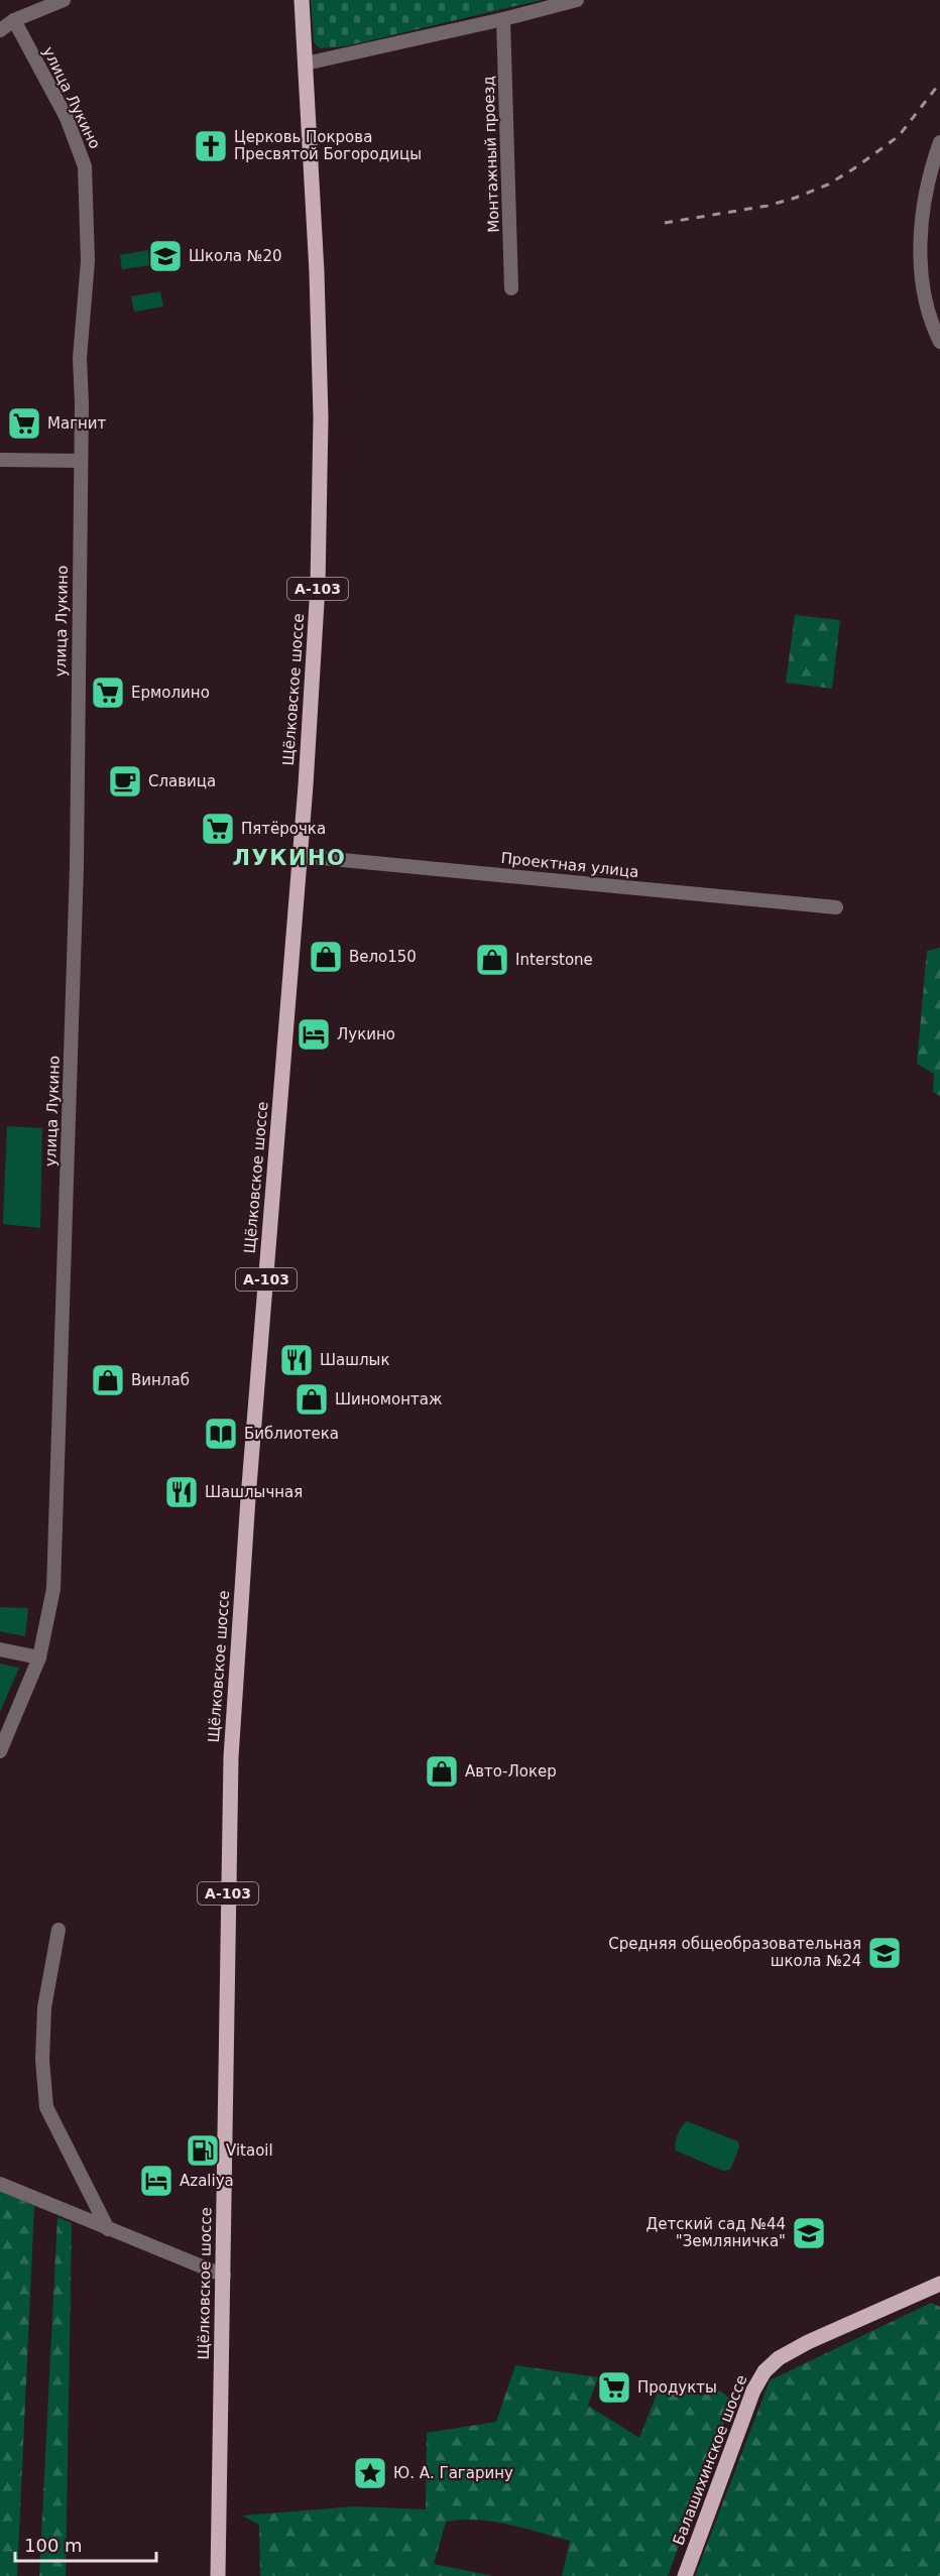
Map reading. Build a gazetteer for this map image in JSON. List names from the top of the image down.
{
  "streets": {
    "main road": ["А-103", "Щёлковское шоссе", "Балашихинское шоссе"],
    "street": ["улица Лукино", "Монтажный проезд", "Проектная улица"]
  },
  "crossings": [
    ["Щёлковское шоссе", "Проектная улица"]
  ],
  "districts": ["ЛУКИНО"],
  "places": {
    "church": ["Церковь Покрова Пресвятой Богородицы"],
    "school or university": ["Школа №20", "Средняя общеобразовательная школа №24", "Детский сад №44 \"Земляничка\""],
    "supermarket": [
      "Магнит",
      "Ермолино",
      "Пятёрочка",
      "Продукты"
    ],
    "cafe": ["Славица"],
    "shop": [
      "Вело150",
      "Interstone",
      "Винлаб",
      "Шиномонтаж",
      "Авто-Локер"
    ],
    "hotel": ["Лукино", "Azaliya"],
    "restaurant": ["Шашлык", "Шашлычная"],
    "library": ["Библиотека"],
    "fuel station": ["Vitaoil"],
    "place": ["Ю. А. Гагарину"]
  },
  "scale_bar": "100 m"
}
